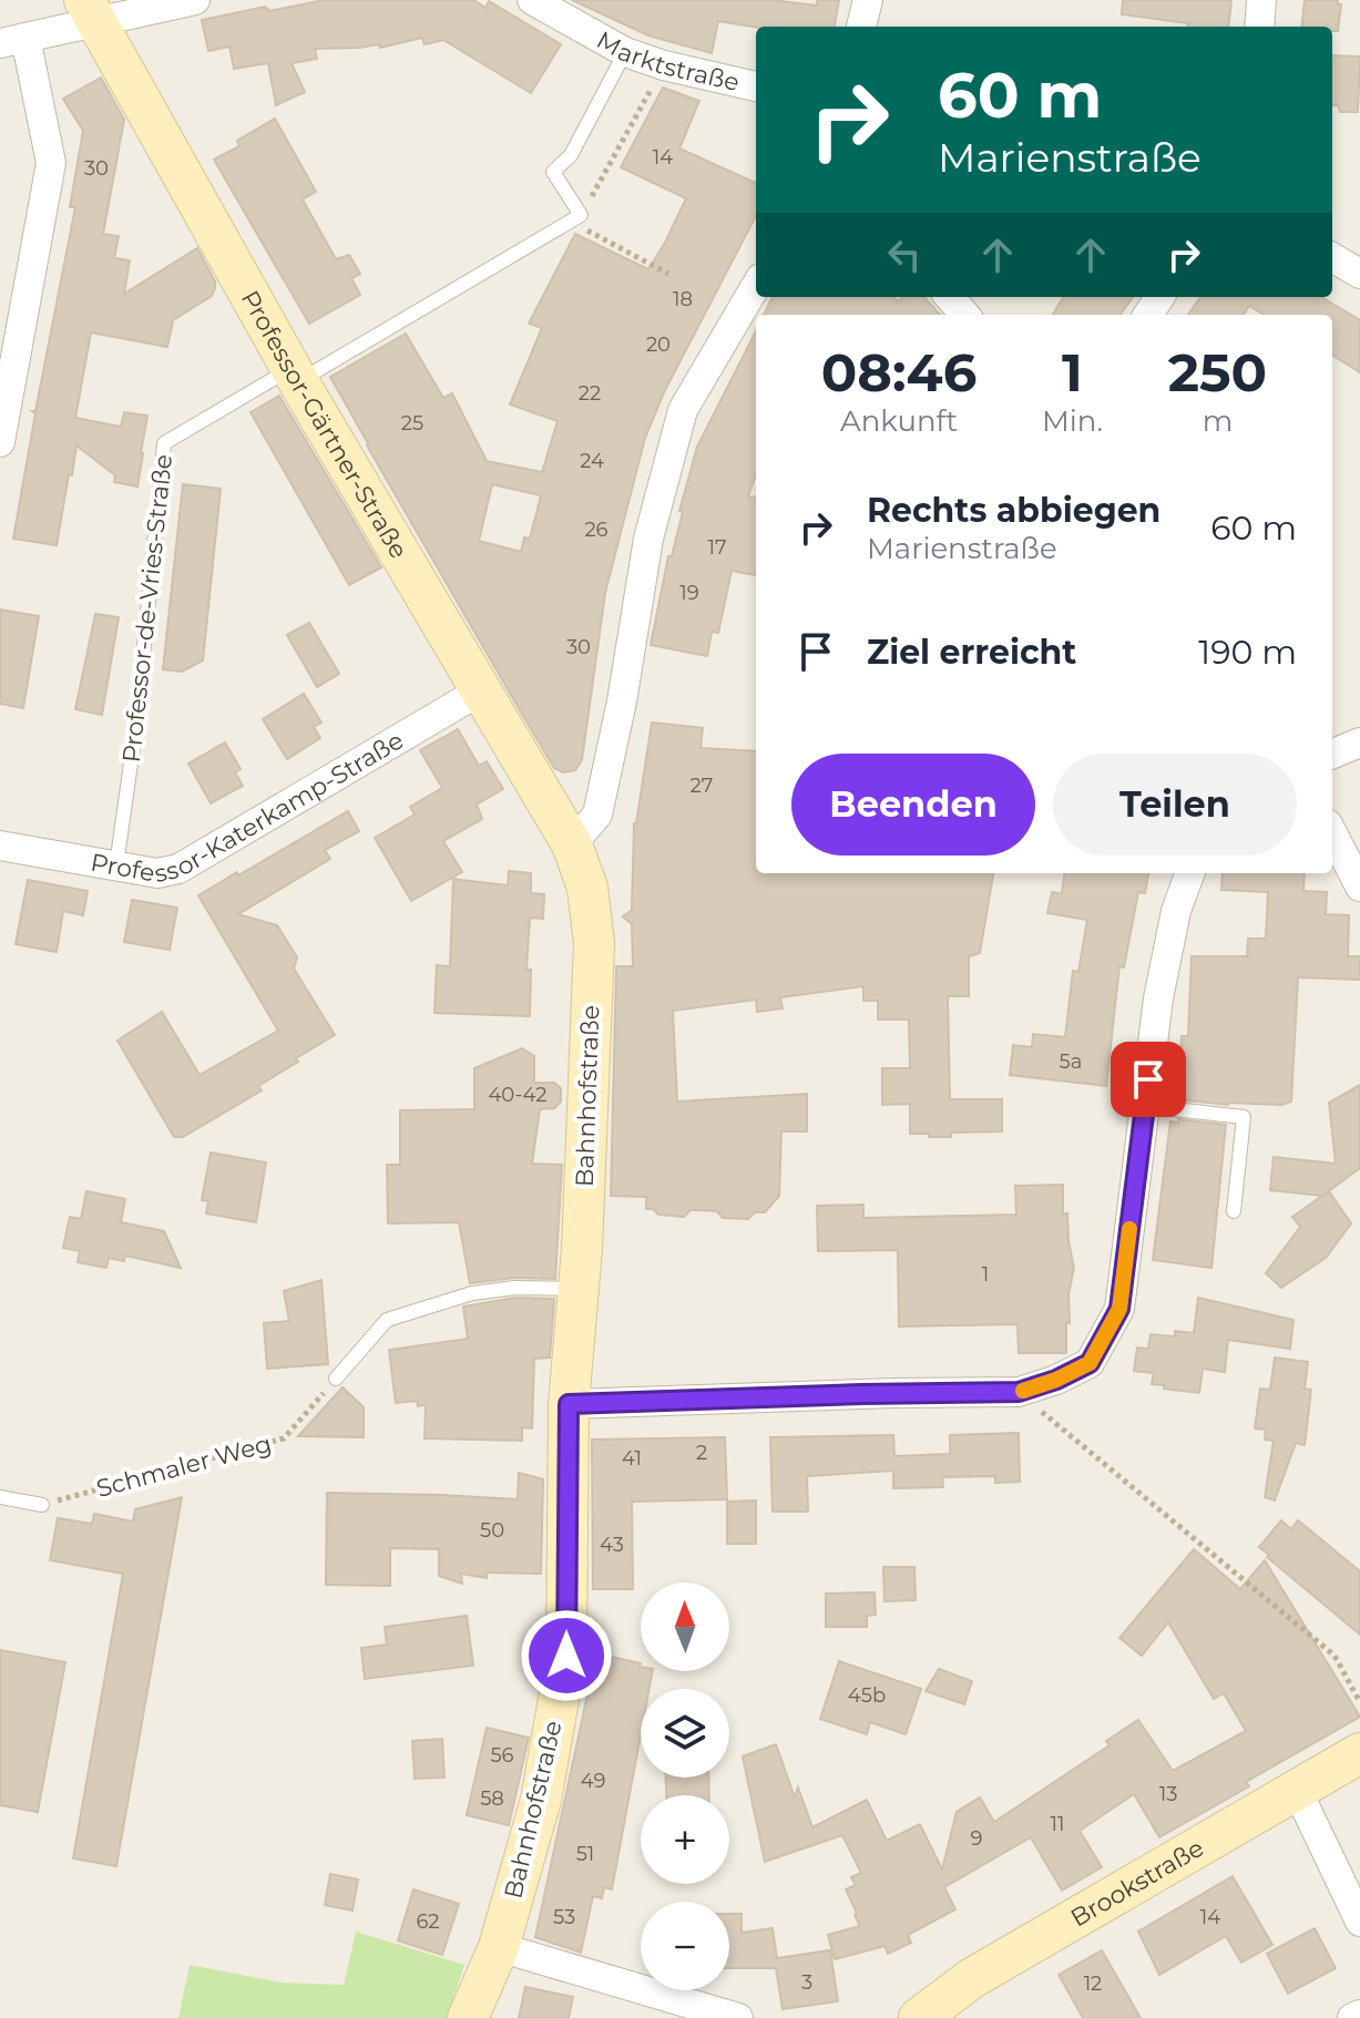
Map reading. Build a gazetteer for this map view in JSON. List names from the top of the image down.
{
  "streets": {
    "street": [
      "Marktstraße",
      "Professor-Gärtner-Straße",
      "Professor-Katerkamp-Straße",
      "Bahnhofstraße",
      "Brookstraße"
    ],
    "lane": ["Professor-de-Vries-Straße"],
    "path": ["Schmaler Weg"]
  },
  "crossings": [
    ["Professor-Gärtner-Straße", "Professor-de-Vries-Straße"],
    ["Professor-Gärtner-Straße", "Professor-Katerkamp-Straße"],
    ["Professor-Gärtner-Straße", "Bahnhofstraße"],
    ["Professor-de-Vries-Straße", "Professor-Katerkamp-Straße"]
  ],
  "house_numbers": [
    "14",
    "30",
    "18",
    "20",
    "22",
    "25",
    "24",
    "26",
    "17",
    "19",
    "30",
    "27",
    "5a",
    "40-42",
    "1",
    "2",
    "41",
    "50",
    "43",
    "45b",
    "56",
    "49",
    "13",
    "58",
    "11",
    "9",
    "51",
    "53",
    "14",
    "62",
    "3",
    "12"
  ],
  "north": "top",
  "page": {
    "turn": ["60 m", "Marienstraße"],
    "eta": [
      "08:46",
      "Ankunft",
      "1",
      "Min.",
      "250",
      "m"
    ],
    "list": [
      {
        "name": "Rechts abbiegen",
        "note": "Marienstraße",
        "value": "60 m"
      },
      {
        "name": "Ziel erreicht",
        "value": "190 m"
      }
    ],
    "buttons": ["Beenden", "Teilen"],
    "map_buttons": ["+", "−"]
  }
}
